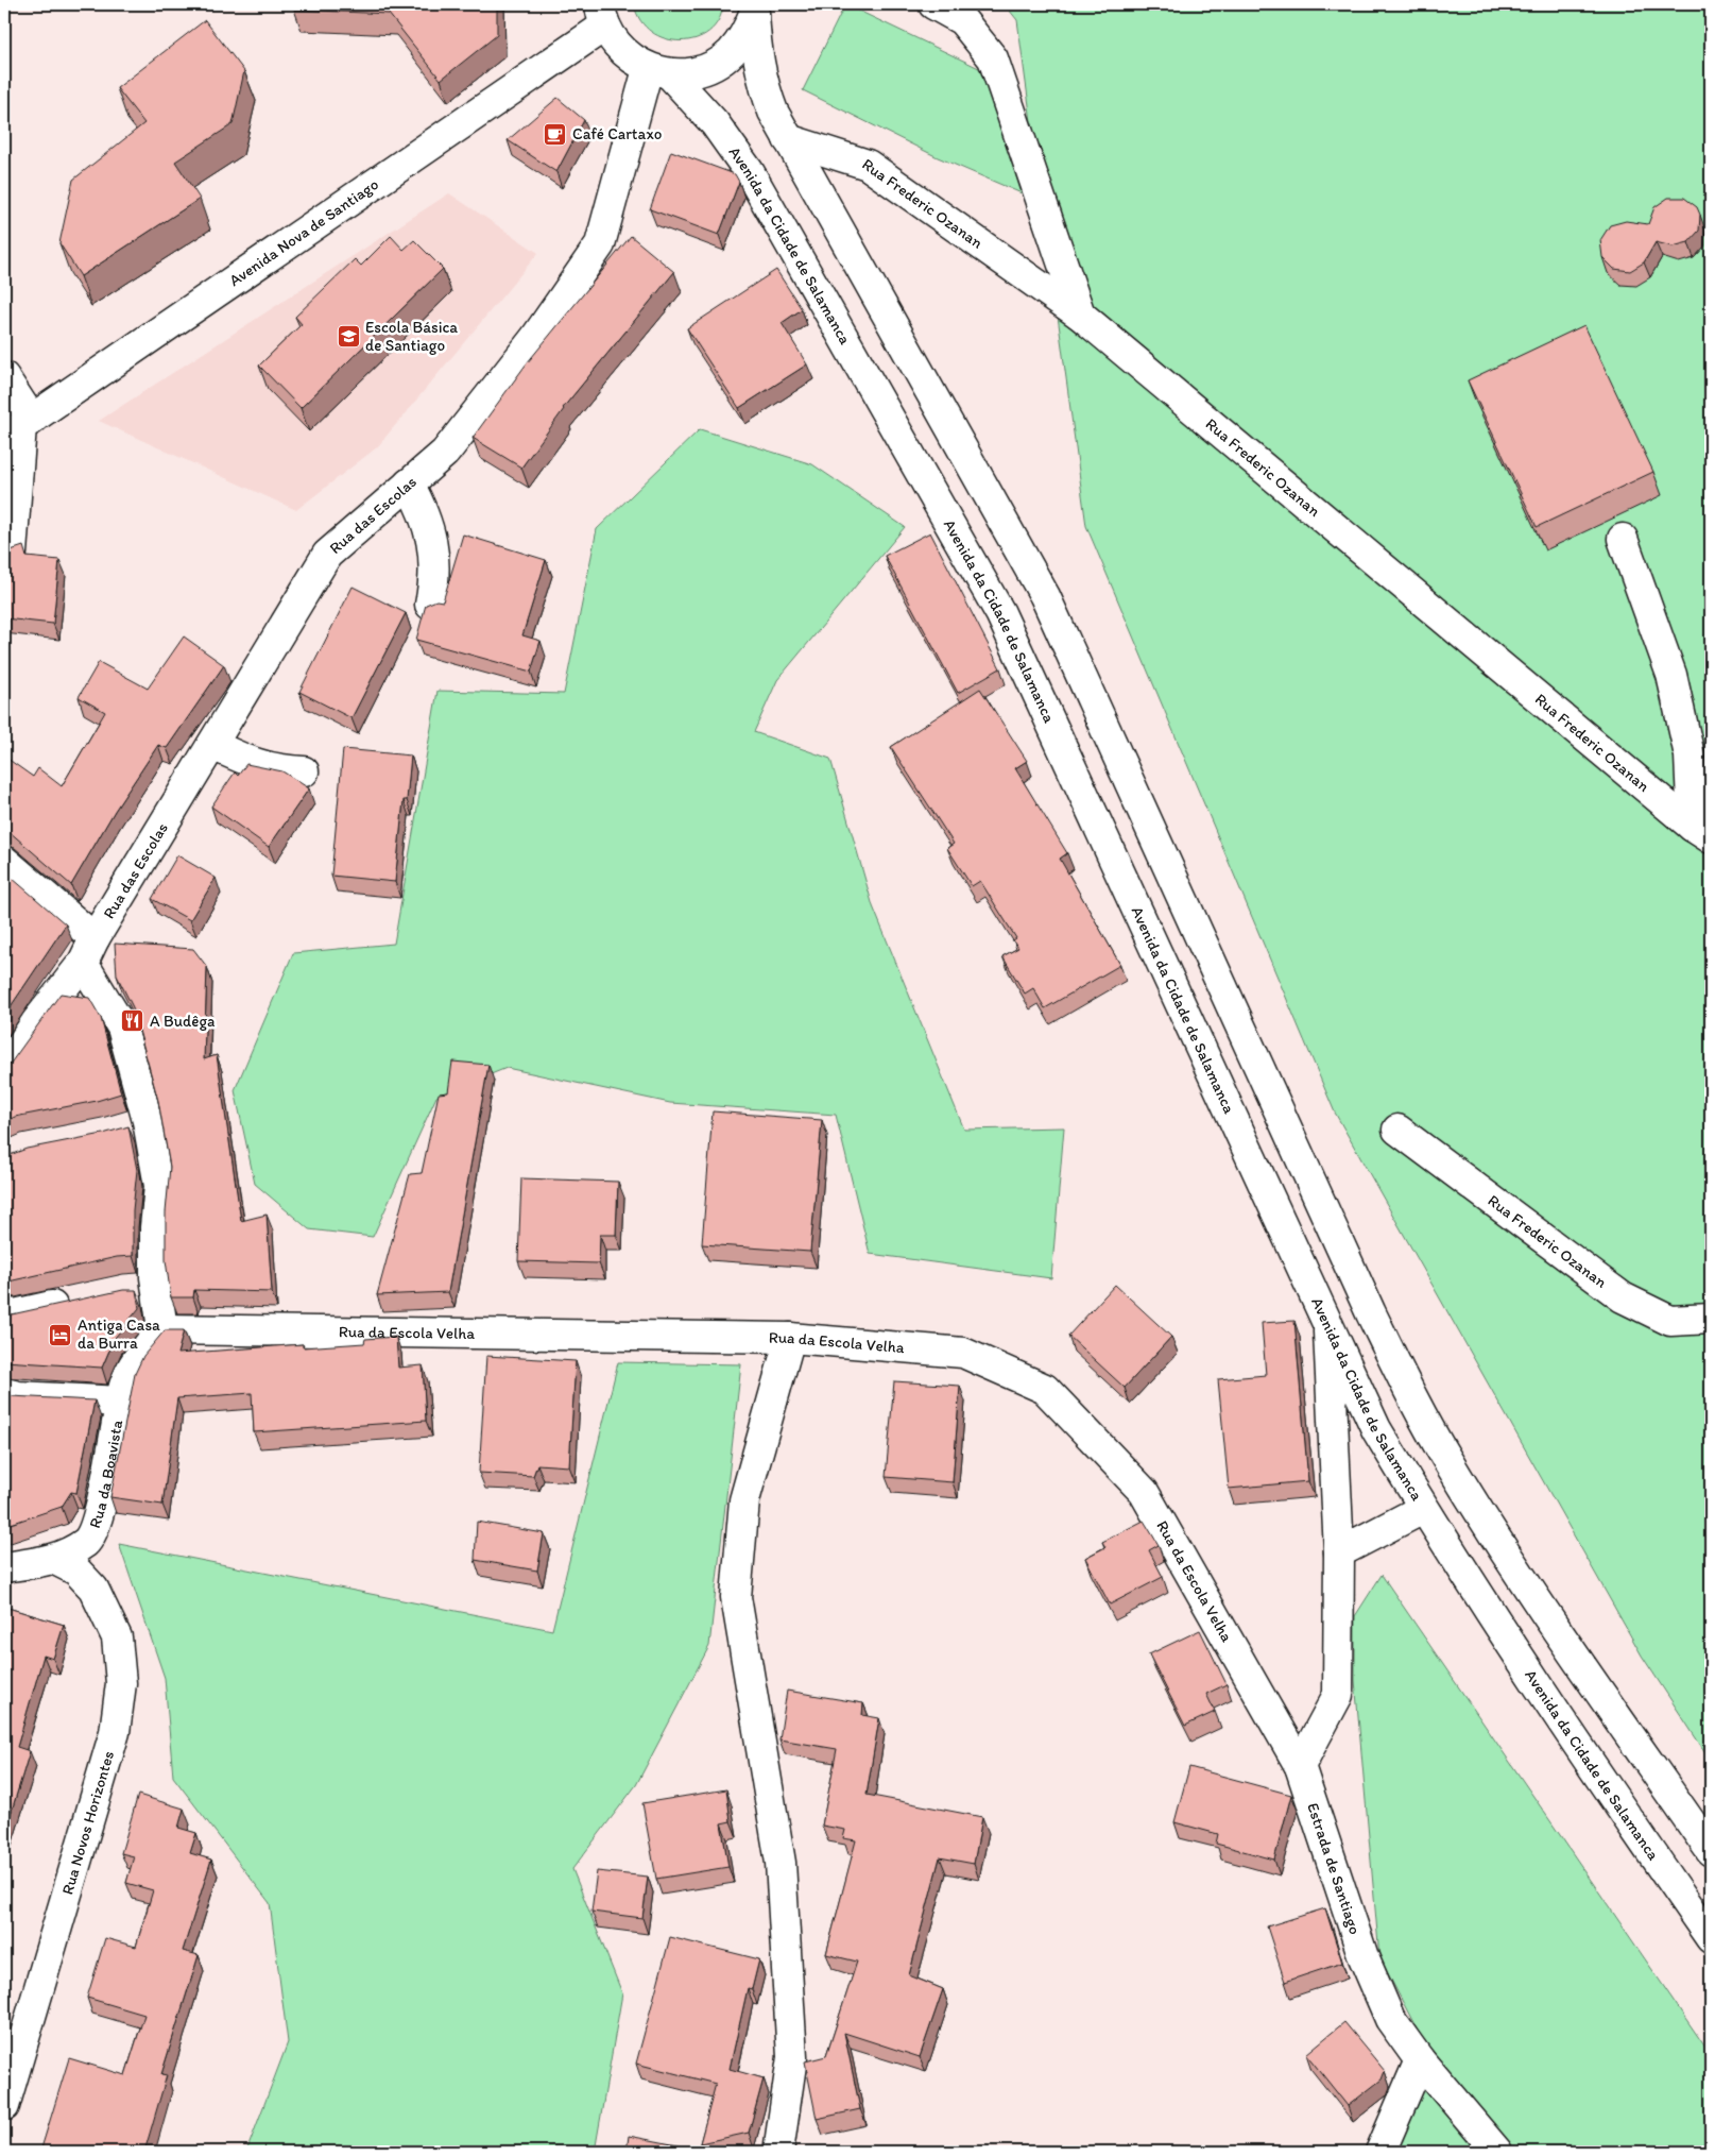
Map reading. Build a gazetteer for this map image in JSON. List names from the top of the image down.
{
  "streets": {
    "street": [
      "Rua Frederic Ozanan",
      "Avenida Nova de Santiago",
      "Avenida da Cidade de Salamanca",
      "Rua das Escolas",
      "Rua da Escola Velha",
      "Rua da Boavista",
      "Rua Novos Horizontes",
      "Estrada de Santiago"
    ]
  },
  "crossings": [
    ["Avenida Nova de Santiago", "Avenida da Cidade de Salamanca"],
    ["Avenida da Cidade de Salamanca", "Rua das Escolas"],
    ["Rua da Escola Velha", "Rua da Boavista"],
    ["Rua da Escola Velha", "Estrada de Santiago"],
    ["Rua da Boavista", "Rua Novos Horizontes"]
  ],
  "places": {
    "cafe": ["Café Cartaxo"],
    "school or university": ["Escola Básica de Santiago"],
    "restaurant": ["A Budêga"],
    "hotel": ["Antiga Casa da Burra"]
  }
}
